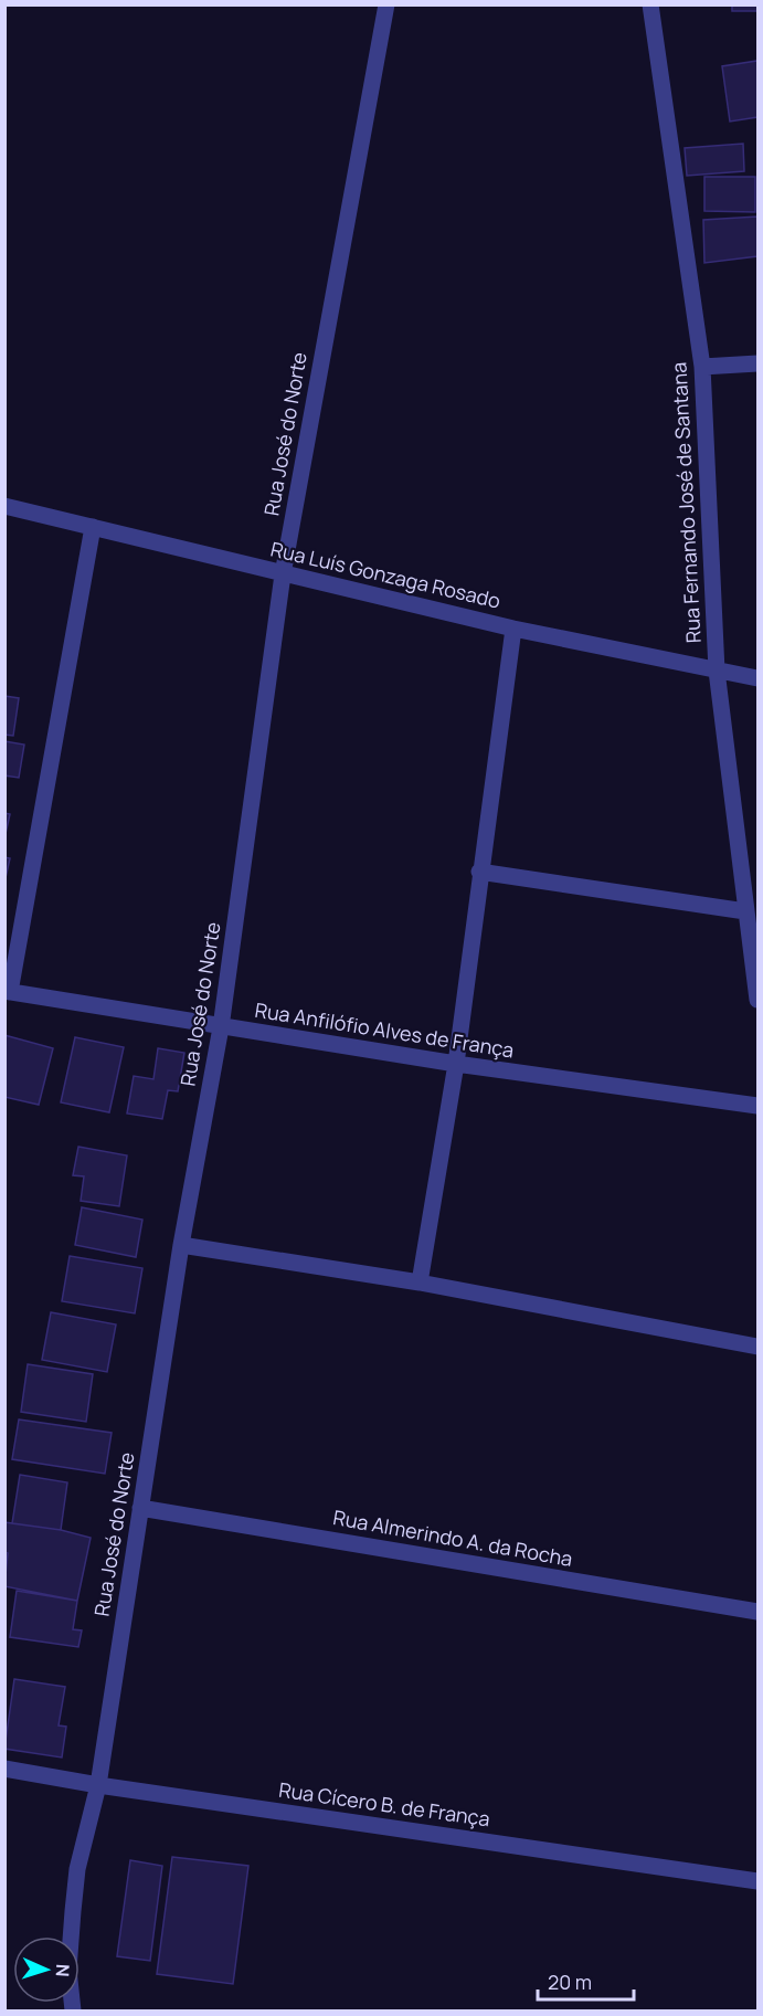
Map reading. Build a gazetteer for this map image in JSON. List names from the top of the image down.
{
  "streets": {
    "street": [
      "Rua José do Norte",
      "Rua Fernando José de Santana",
      "Rua Luís Gonzaga Rosado",
      "Rua Anfilófio Alves de França",
      "Rua Almerindo A. da Rocha",
      "Rua Cícero B. de França"
    ]
  },
  "crossings": [
    ["Rua José do Norte", "Rua Luís Gonzaga Rosado"],
    ["Rua José do Norte", "Rua Anfilófio Alves de França"],
    ["Rua José do Norte", "Rua Almerindo A. da Rocha"],
    ["Rua José do Norte", "Rua Cícero B. de França"],
    ["Rua Fernando José de Santana", "Rua Luís Gonzaga Rosado"]
  ],
  "scale_bar": "20 m",
  "north": "right"
}
